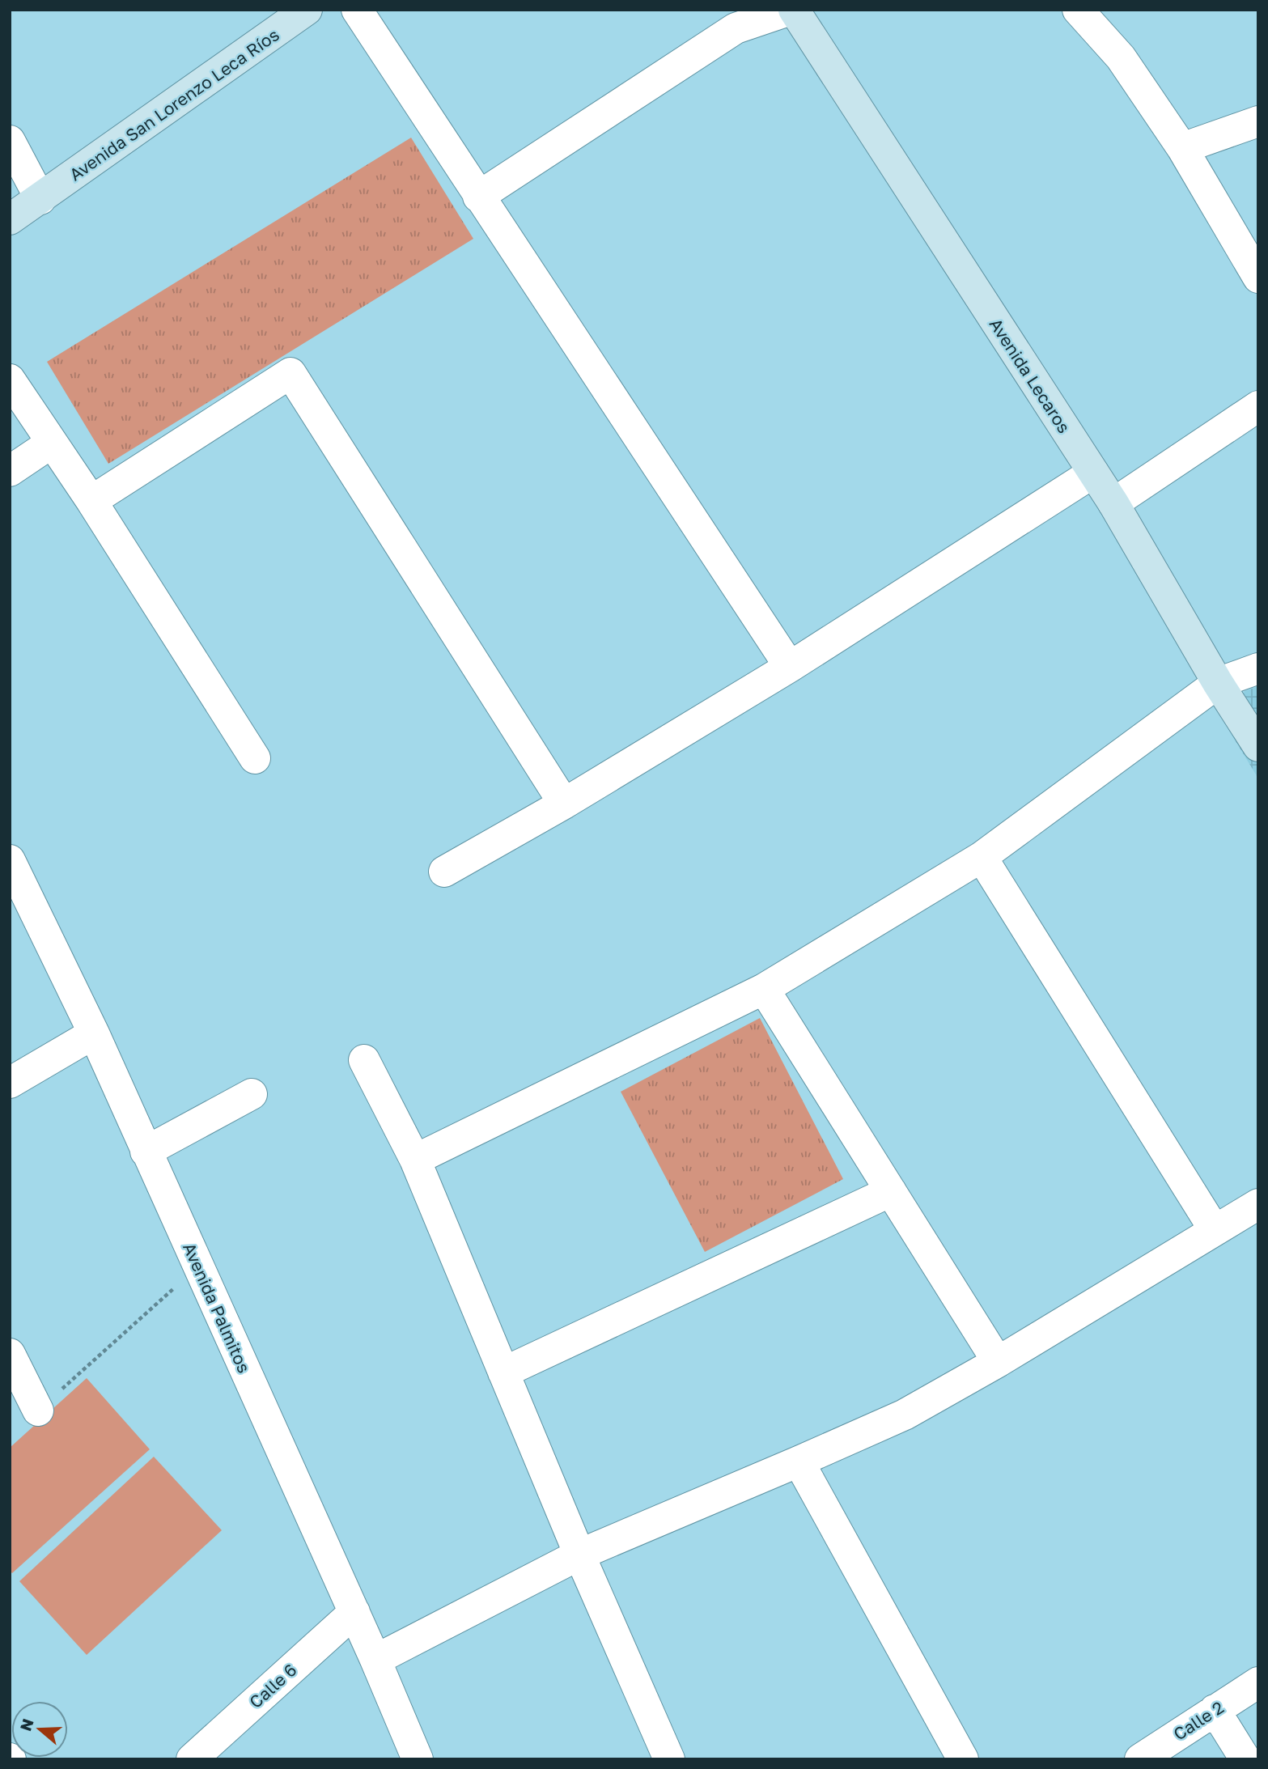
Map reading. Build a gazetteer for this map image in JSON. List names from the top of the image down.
{
  "streets": {
    "street": [
      "Avenida San Lorenzo Leca Ríos",
      "Avenida Lecaros",
      "Avenida Palmitos",
      "Calle 6",
      "Calle 2"
    ]
  },
  "crossings": [
    ["Avenida Palmitos", "Calle 6"]
  ],
  "north": "left"
}
